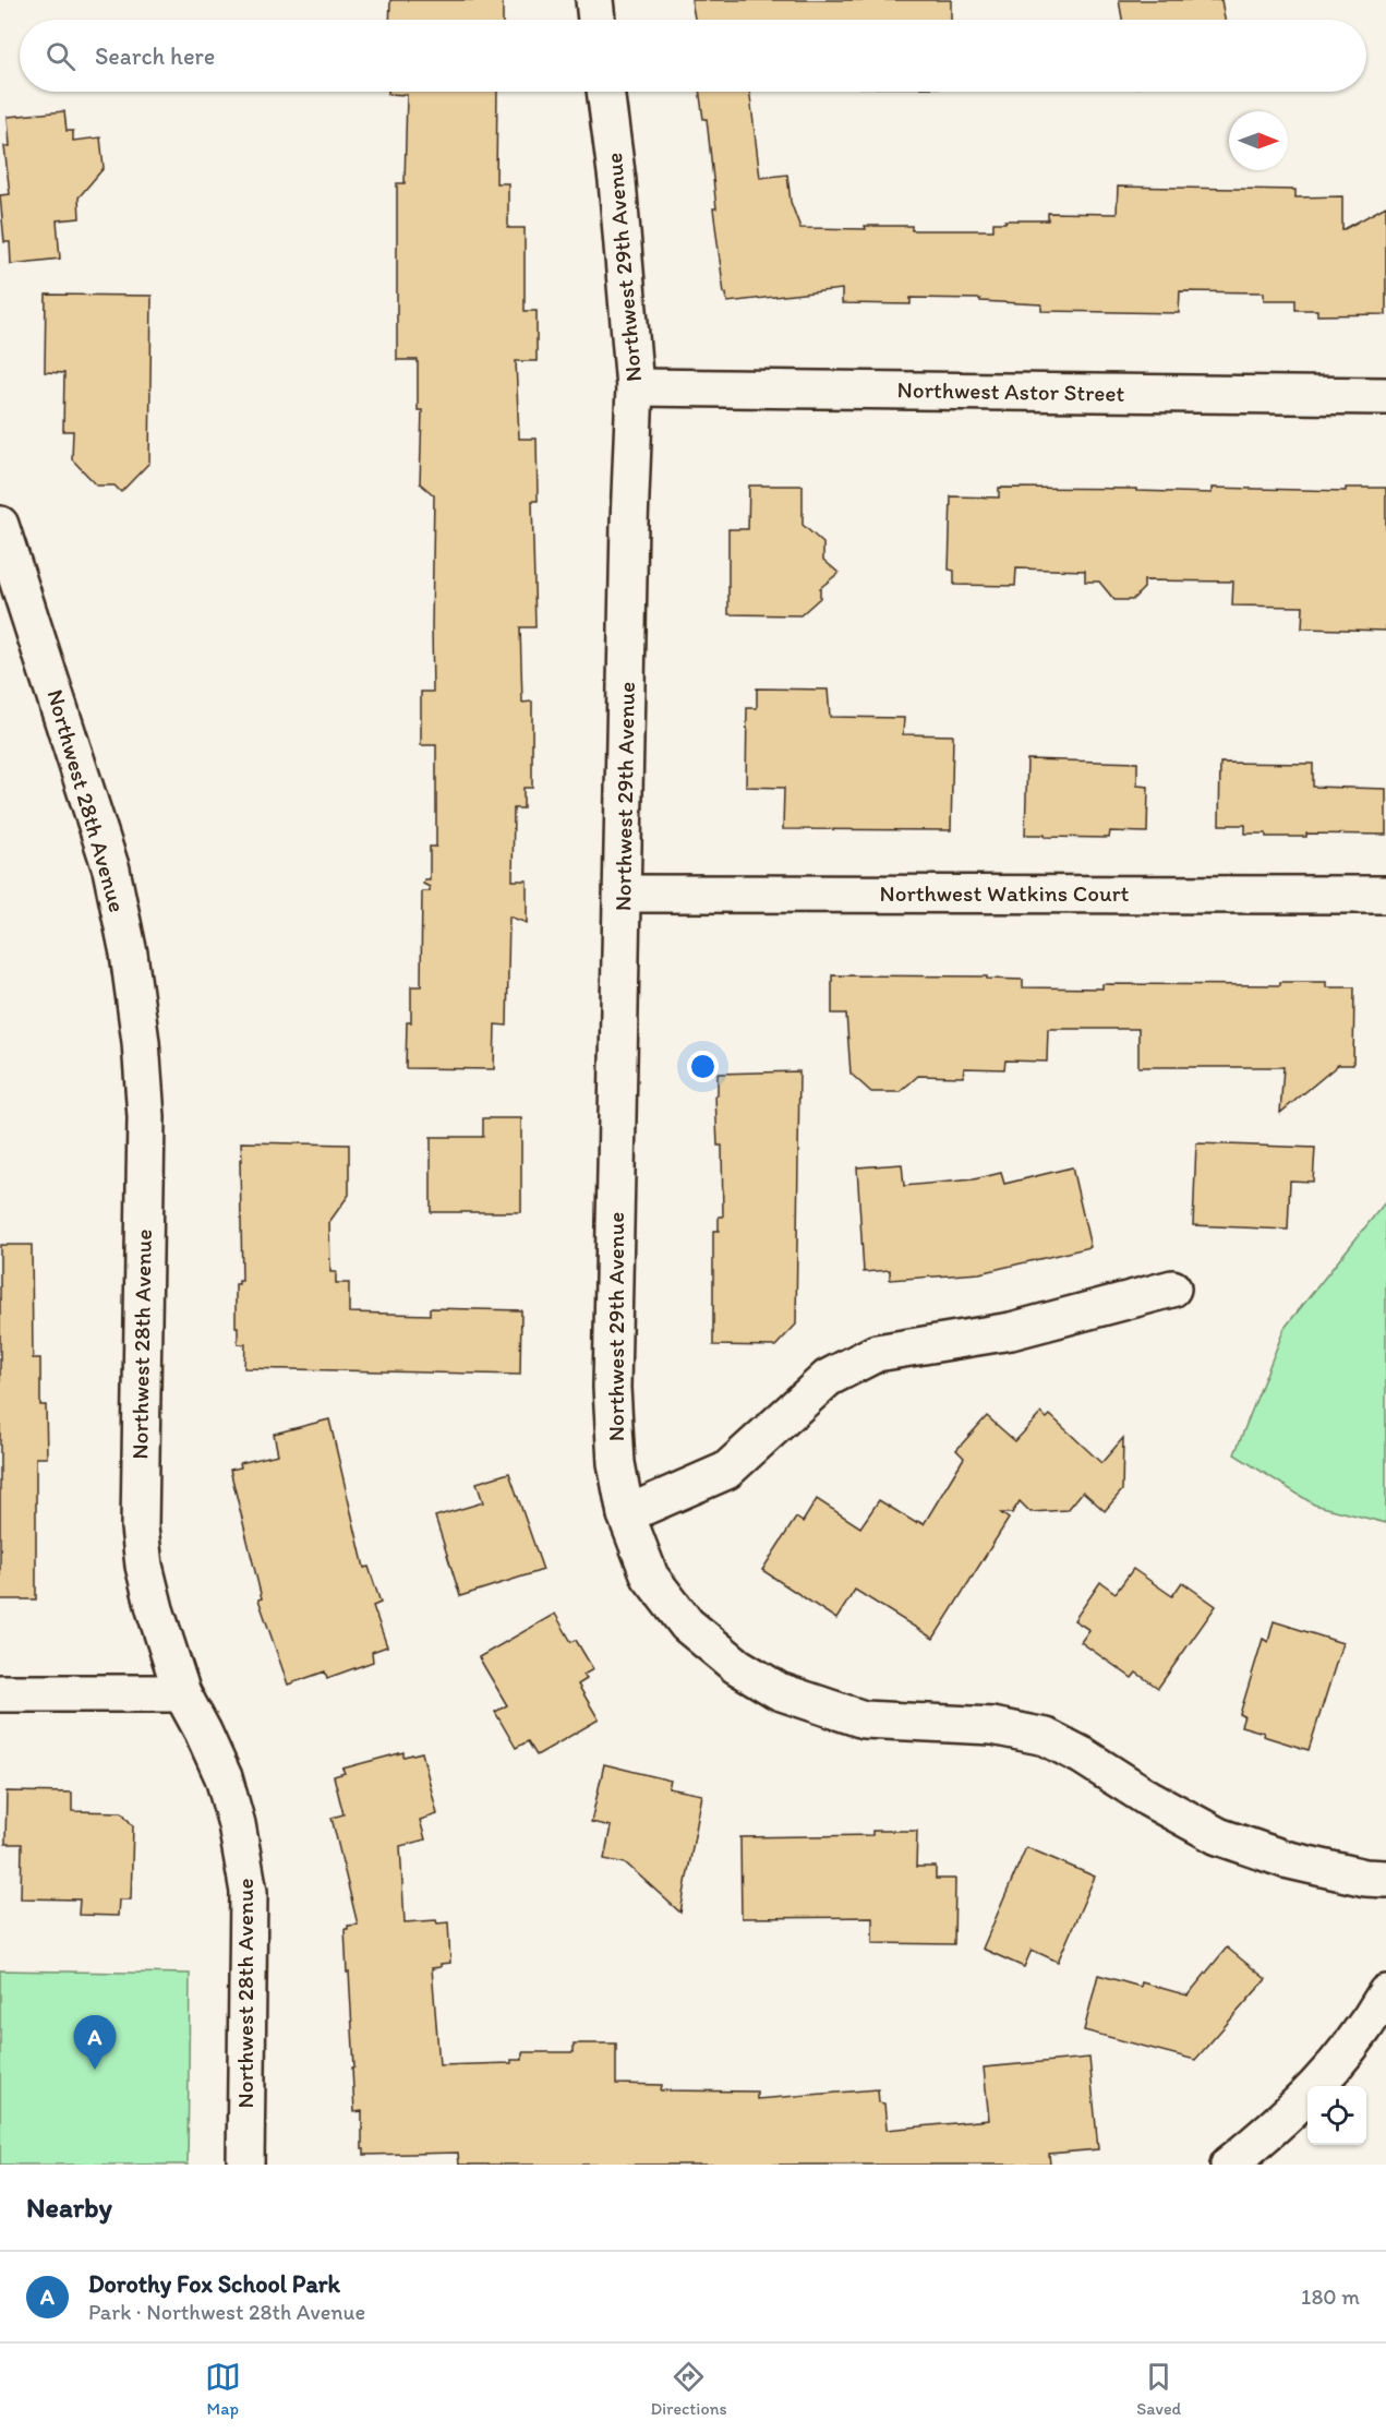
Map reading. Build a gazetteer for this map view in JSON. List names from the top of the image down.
{
  "streets": {
    "street": [
      "Northwest 29th Avenue",
      "Northwest Astor Street",
      "Northwest 28th Avenue",
      "Northwest Watkins Court"
    ]
  },
  "crossings": [
    ["Northwest 29th Avenue", "Northwest Astor Street"],
    ["Northwest 29th Avenue", "Northwest Watkins Court"]
  ],
  "north": "right",
  "page": {
    "search": "Search here",
    "pins": "A",
    "heading": "Nearby",
    "list": [
      {
        "mark": "A",
        "name": "Dorothy Fox School Park",
        "note": "Park · Northwest 28th Avenue",
        "value": "180 m"
      }
    ],
    "nav": ["Map", "Directions", "Saved"]
  }
}
